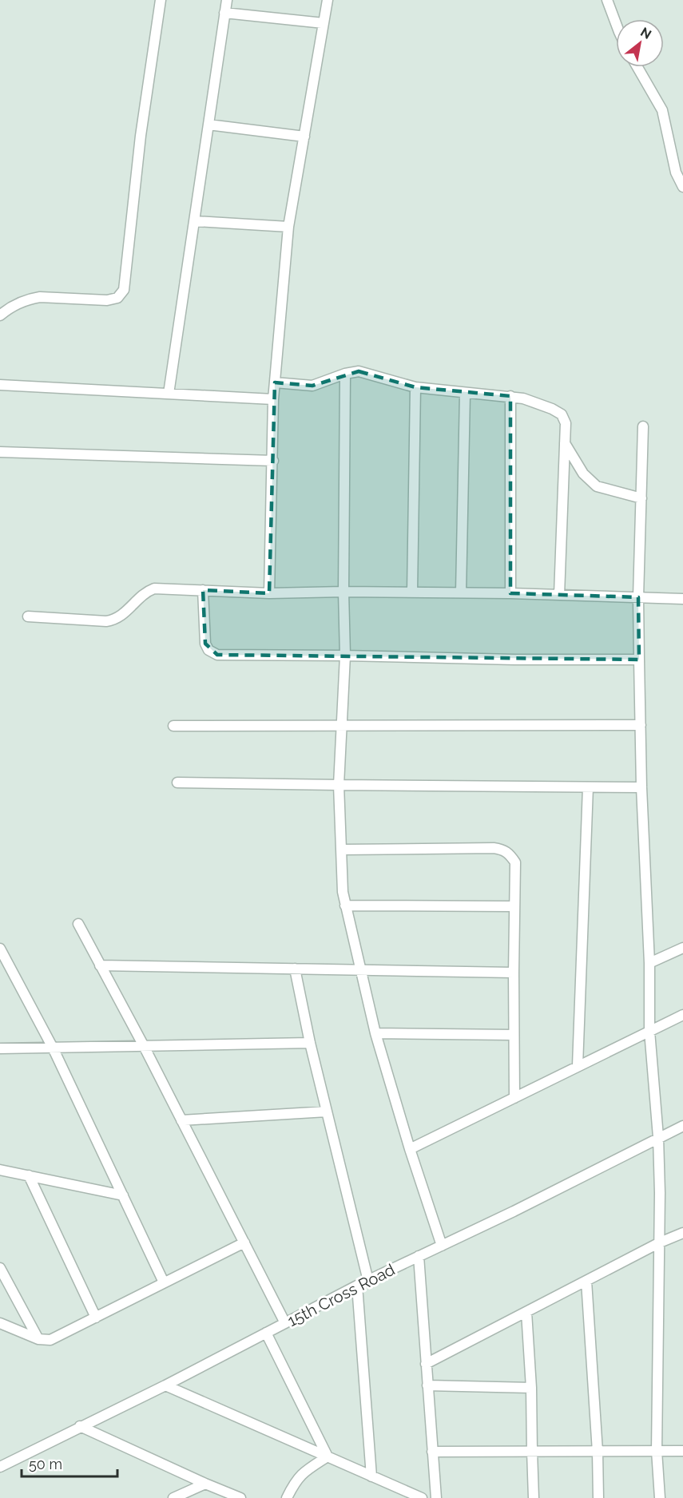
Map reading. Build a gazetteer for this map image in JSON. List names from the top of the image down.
{
  "streets": {
    "street": ["15th Cross Road"]
  },
  "scale_bar": "50 m",
  "north": "top right"
}
